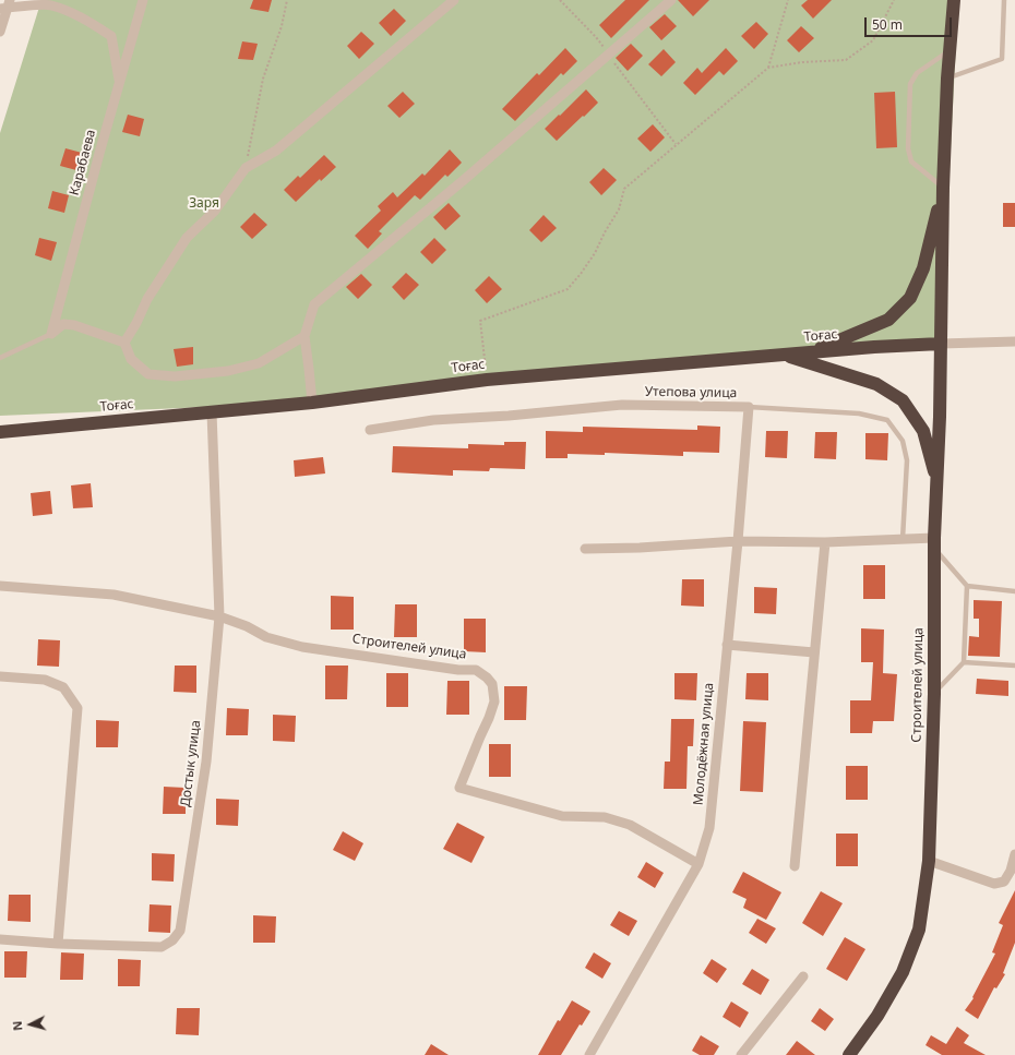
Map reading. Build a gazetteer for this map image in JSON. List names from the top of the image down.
{
  "streets": {
    "highway": ["Тоғас", "Строителей улица"],
    "street": [
      "Карабаева",
      "Утепова улица",
      "Молодёжная улица",
      "Достык улица"
    ]
  },
  "crossings": [
    ["Тоғас", "Строителей улица"],
    ["Тоғас", "Достык улица"],
    ["Утепова улица", "Молодёжная улица"],
    ["Строителей улица", "Молодёжная улица"],
    ["Строителей улица", "Достык улица"]
  ],
  "parks": ["Заря"],
  "scale_bar": "50 m",
  "north": "left"
}
